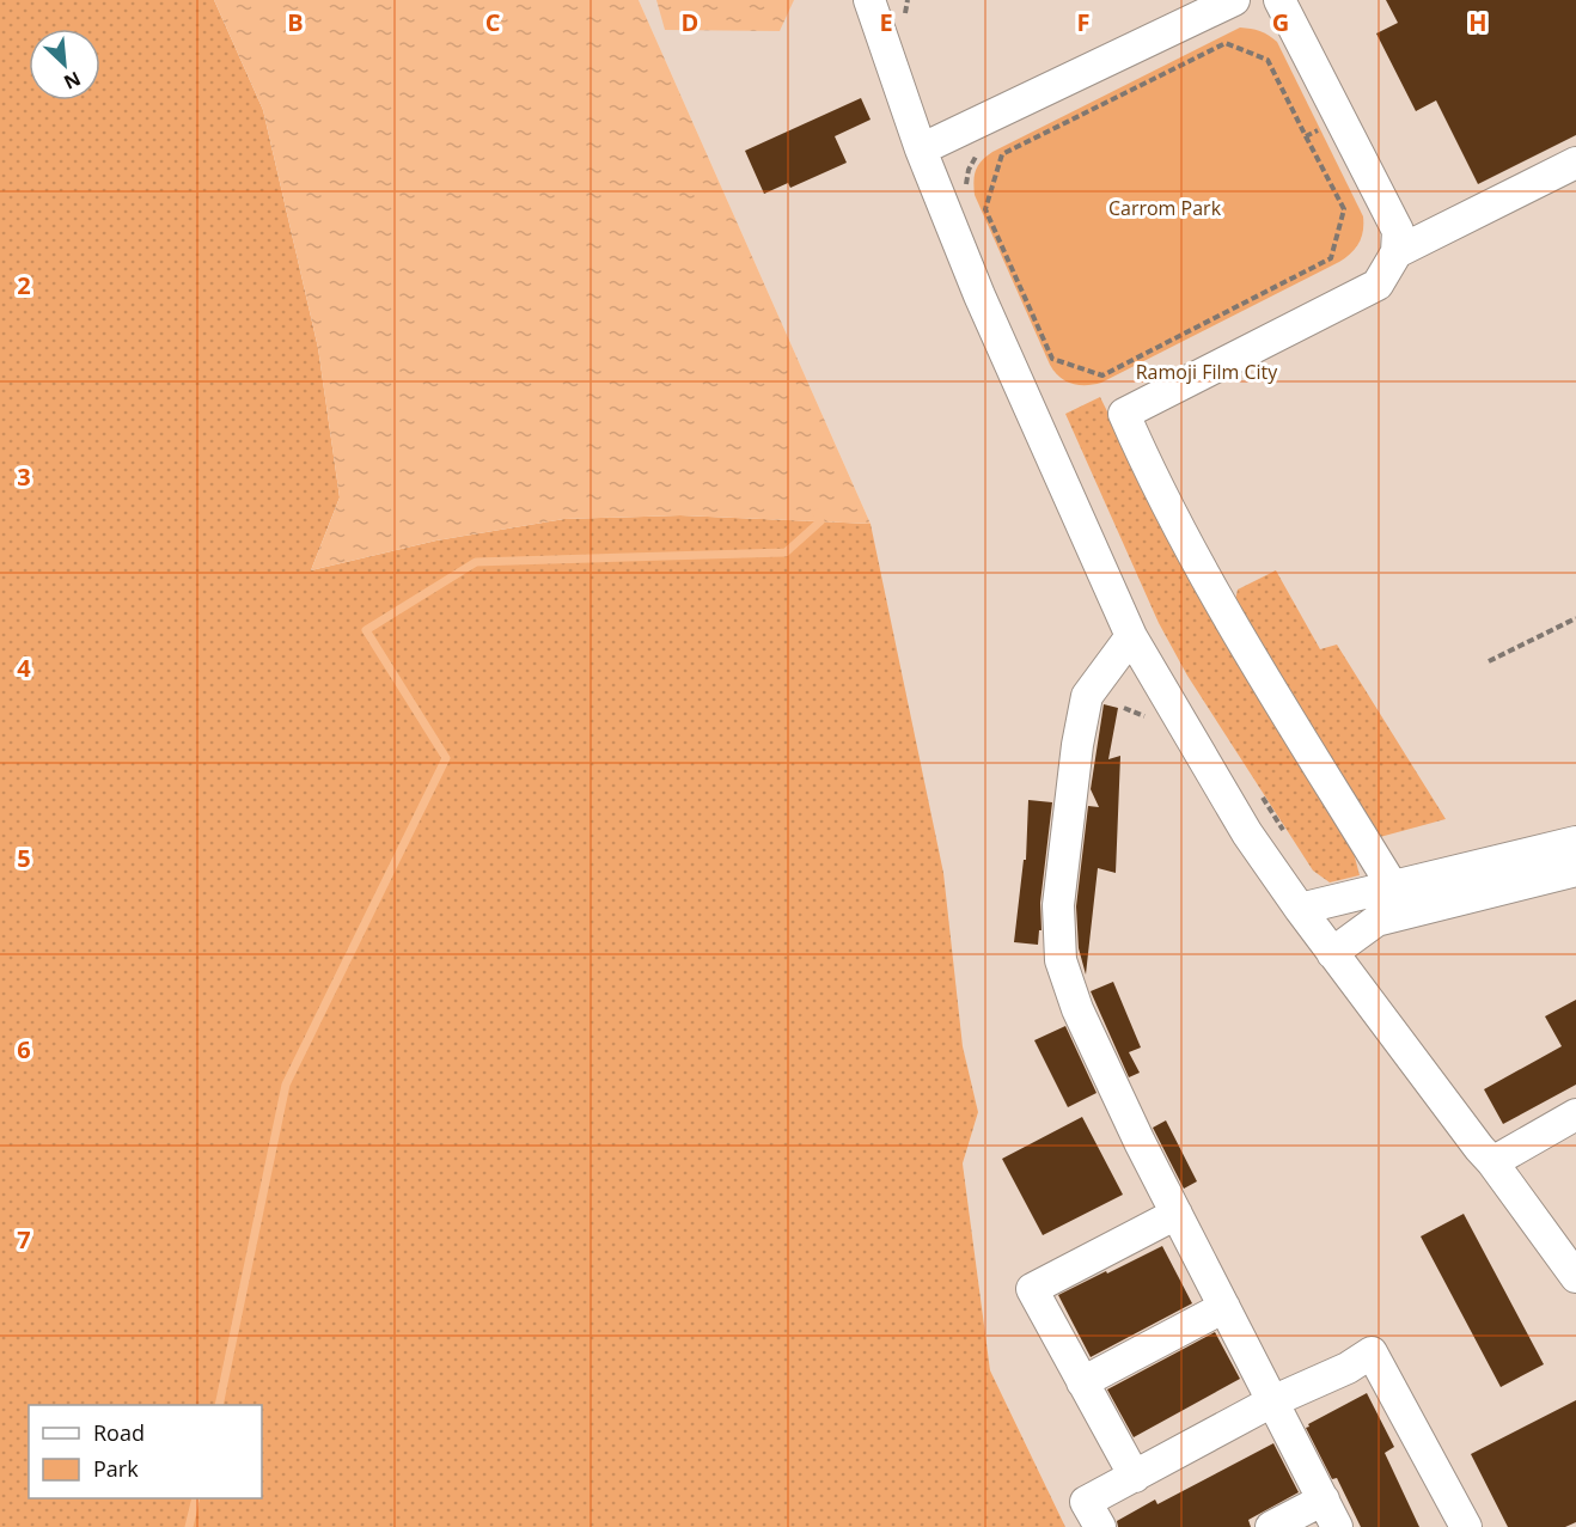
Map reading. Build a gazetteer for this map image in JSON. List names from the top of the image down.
{
  "parks": ["Carrom Park", "Ramoji Film City"],
  "legend": ["Road", "Park"],
  "north": "bottom right",
  "grid": {
    "columns": [
      "B",
      "C",
      "D",
      "E",
      "F",
      "G",
      "H"
    ],
    "rows": [
      "2",
      "3",
      "4",
      "5",
      "6",
      "7"
    ]
  }
}
